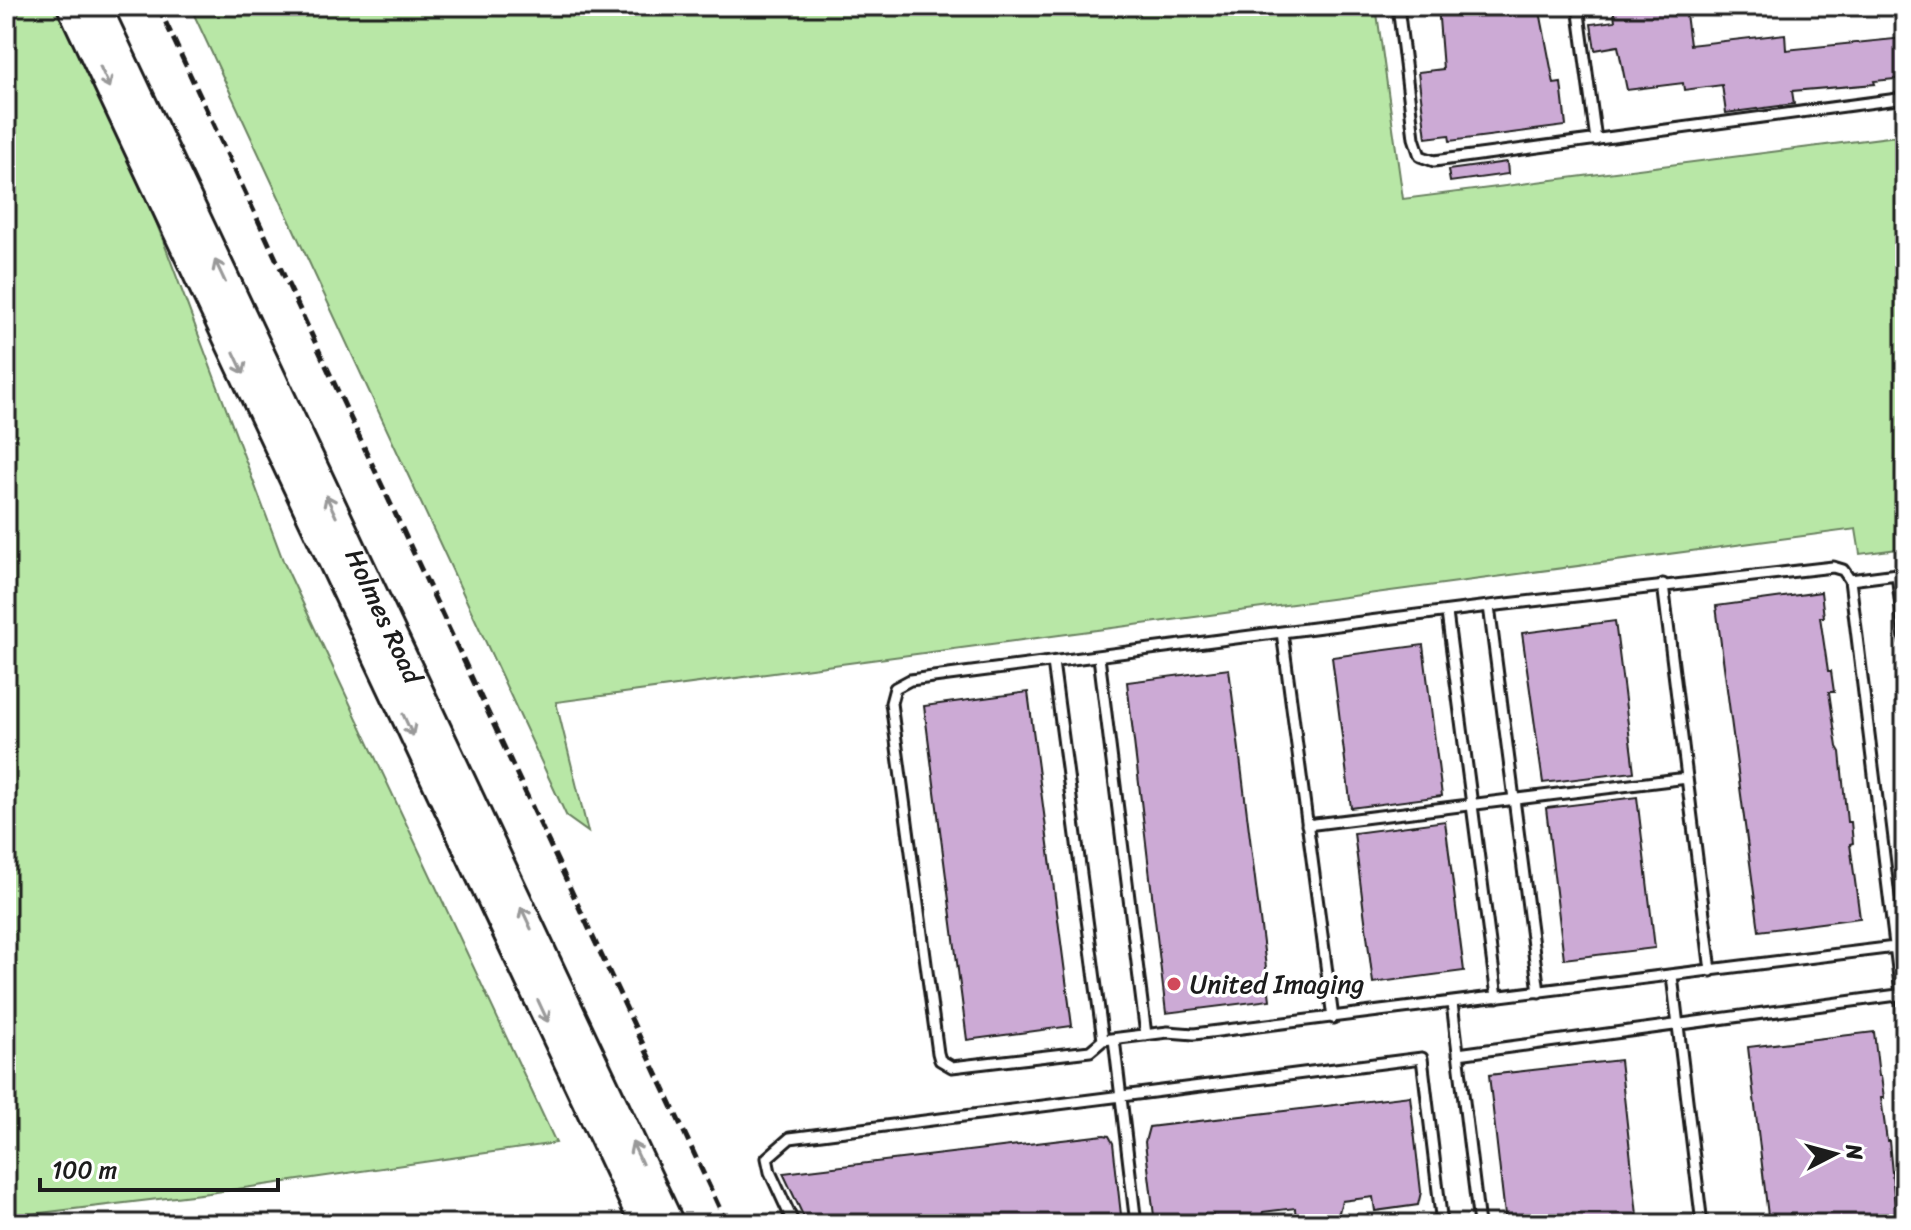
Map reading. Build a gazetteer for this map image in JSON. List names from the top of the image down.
{
  "streets": {
    "main road": ["Holmes Road"]
  },
  "places": ["United Imaging"],
  "scale_bar": "100 m",
  "north": "right"
}
